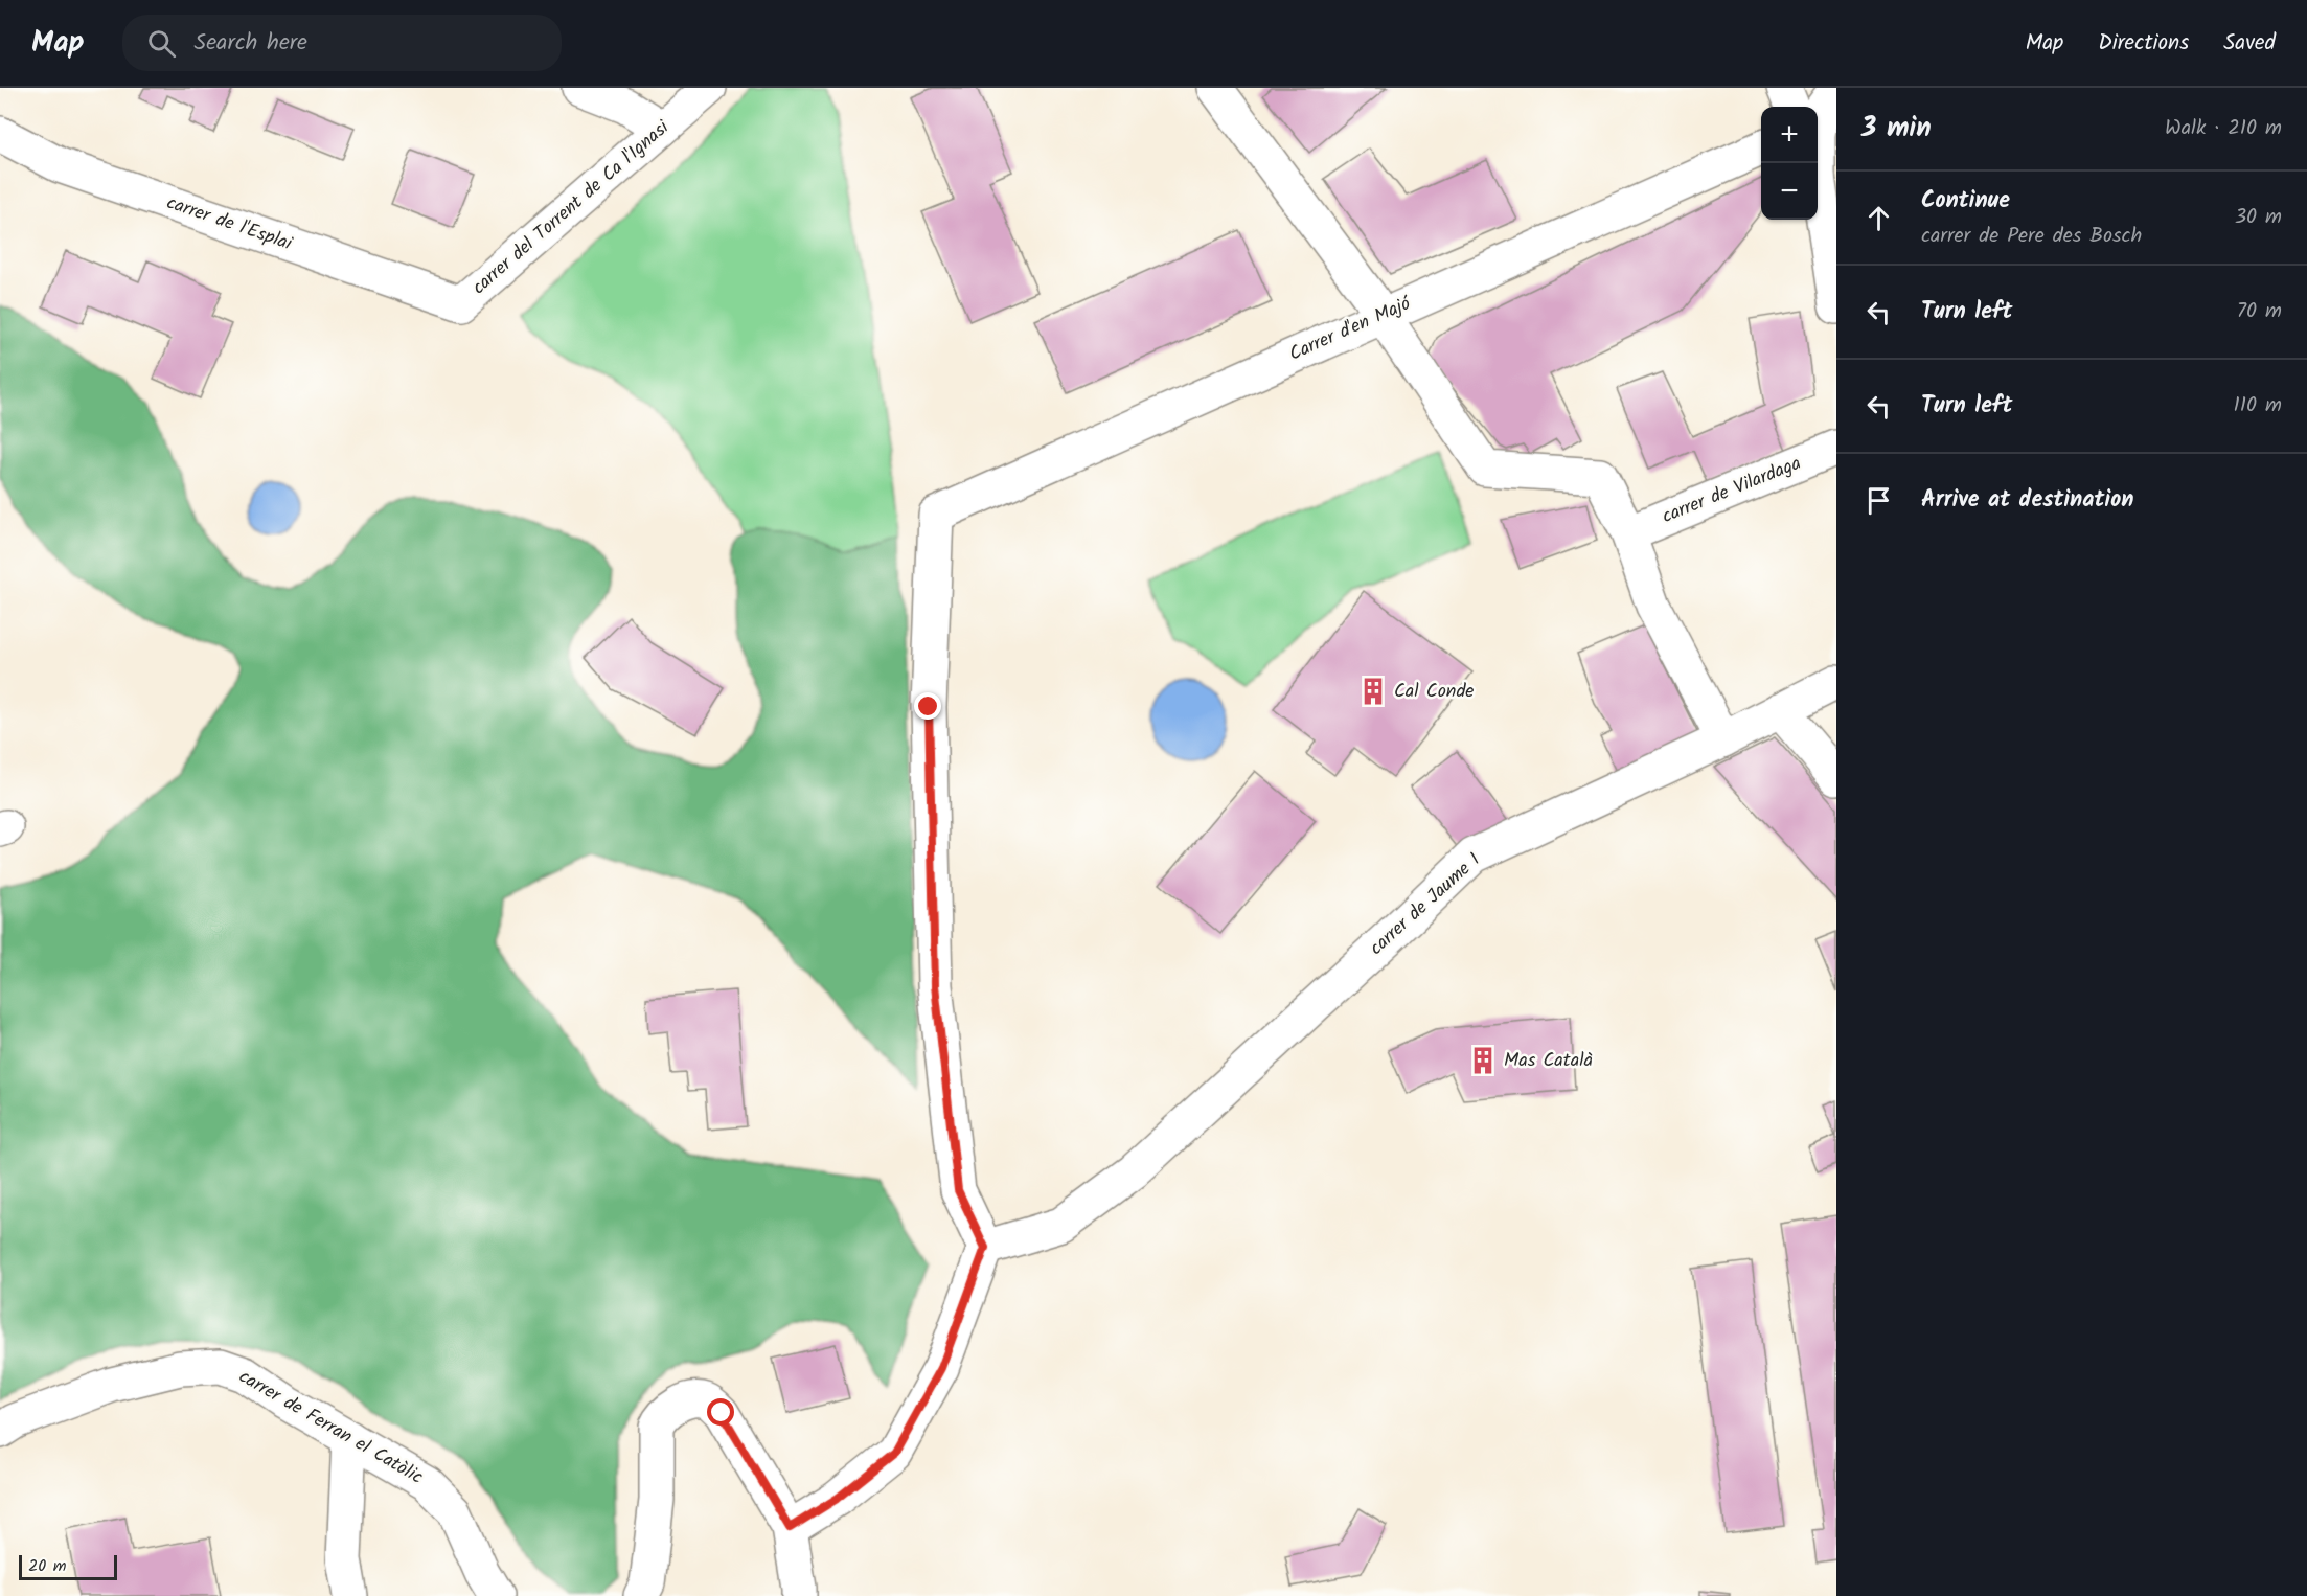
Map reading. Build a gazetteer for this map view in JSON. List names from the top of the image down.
{
  "streets": {
    "street": [
      "carrer del Torrent de Ca l'Ignasi",
      "carrer de l'Esplai",
      "Carrer d'en Majó",
      "carrer de Vilardaga",
      "carrer de Jaume I",
      "carrer de Ferran el Catòlic"
    ]
  },
  "crossings": [
    ["carrer del Torrent de Ca l'Ignasi", "carrer de l'Esplai"],
    ["Carrer d'en Majó", "carrer de Jaume I"]
  ],
  "places": {
    "building": ["Cal Conde", "Mas Català"]
  },
  "scale_bar": "20 m",
  "page": {
    "header": "Map",
    "search": "Search here",
    "nav": ["Map", "Directions", "Saved"],
    "heading": ["3 min", "Walk · 210 m"],
    "map_buttons": ["+", "−"],
    "list": [
      ["Continue", "carrer de Pere des Bosch", "30 m"],
      ["Turn left", "70 m"],
      ["Turn left", "110 m"],
      "Arrive at destination"
    ],
    "scale": "20 m"
  }
}
